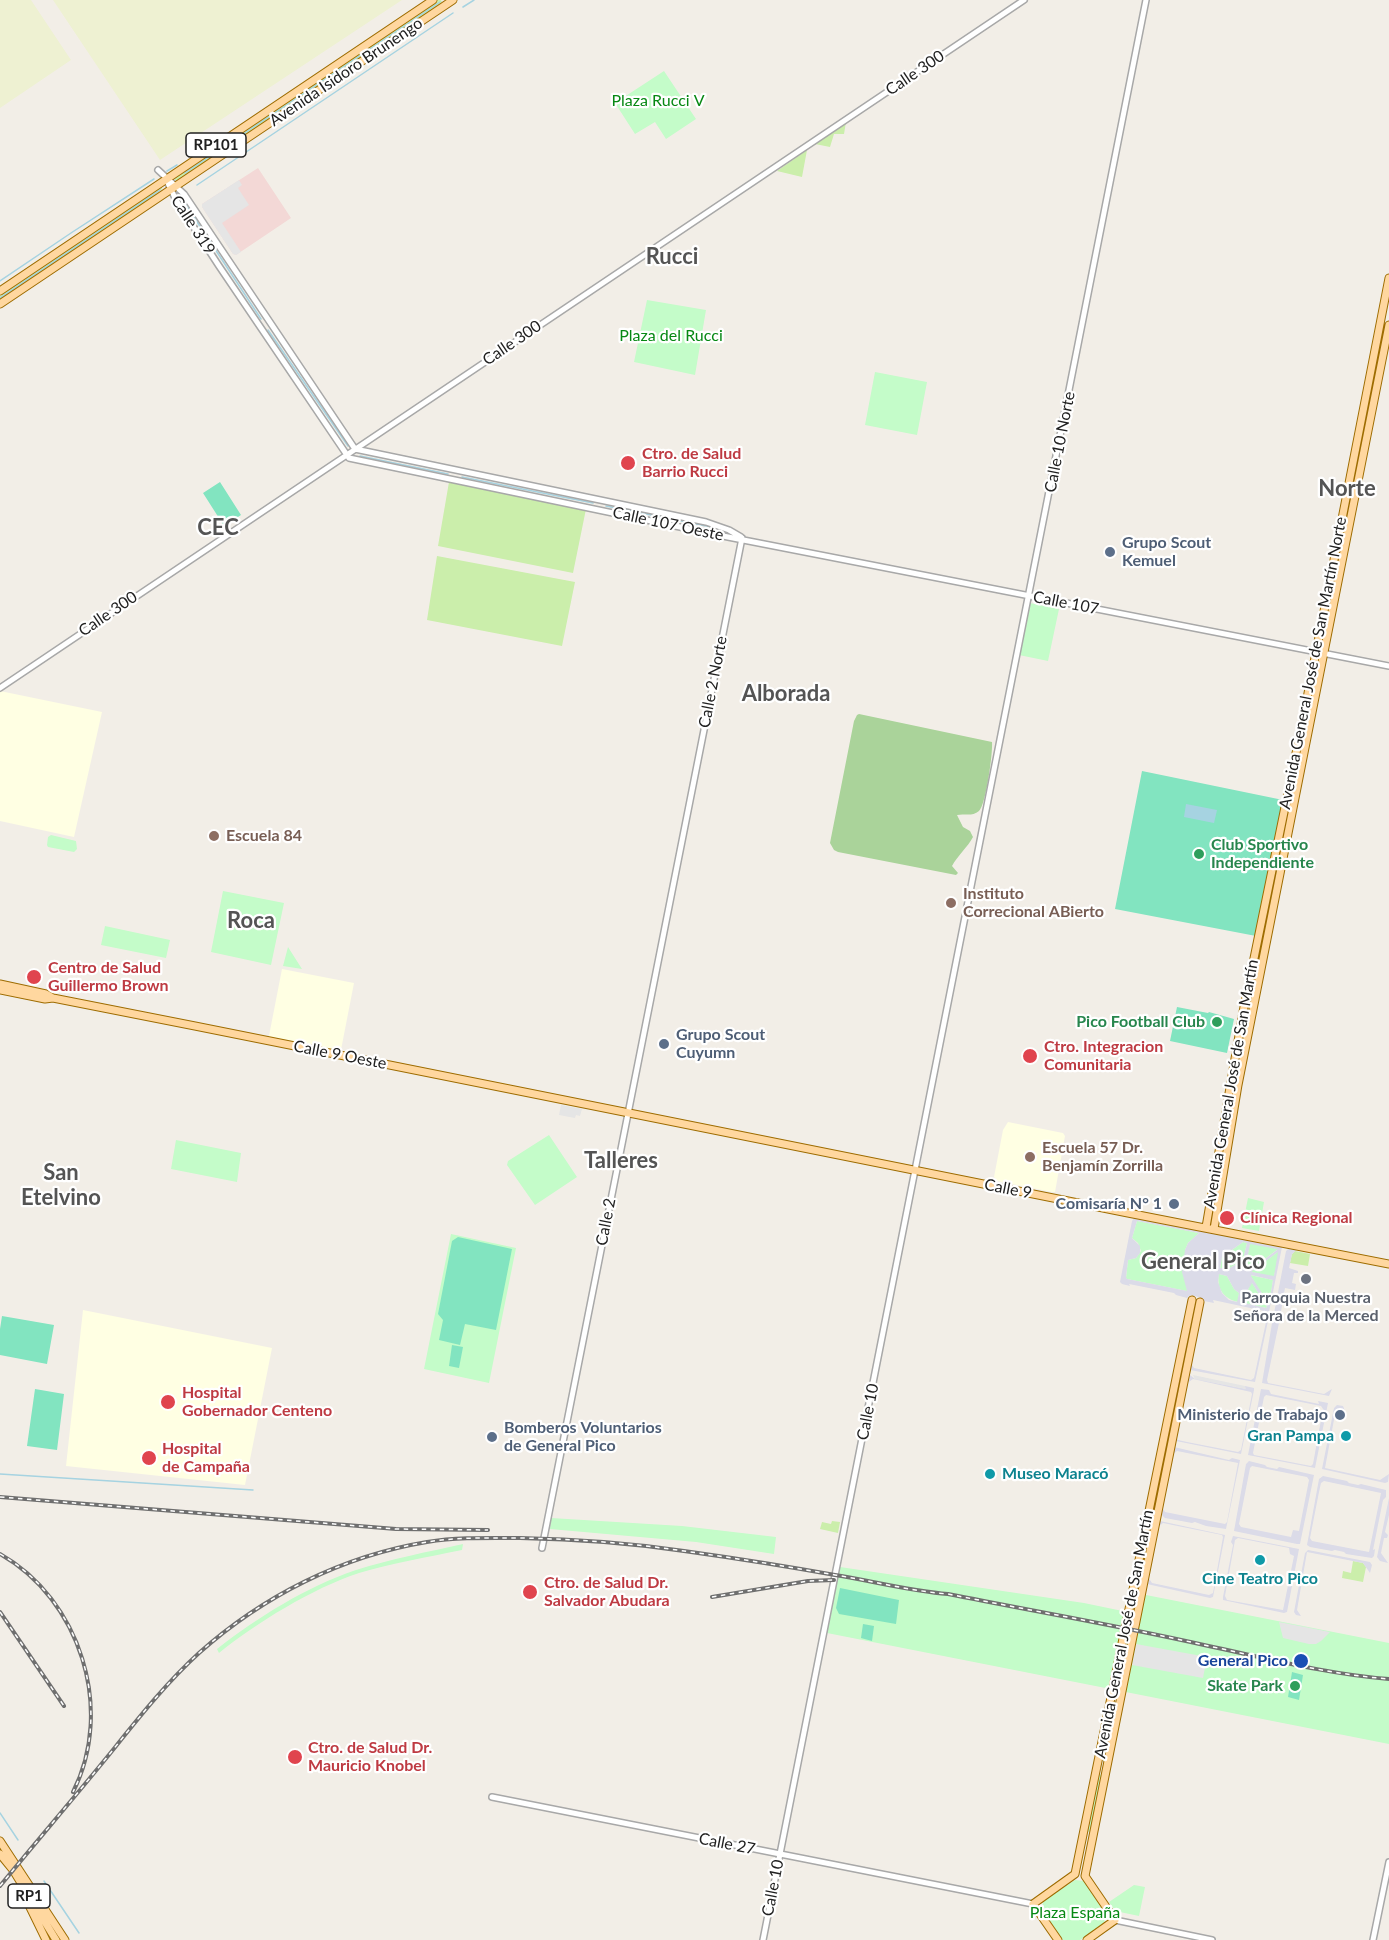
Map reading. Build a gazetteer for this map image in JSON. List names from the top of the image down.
{
  "streets": {
    "main road": [
      "Avenida Isidoro Brunengo",
      "RP101",
      "Avenida General José de San Martín Norte",
      "Calle 9 Oeste",
      "Avenida General José de San Martín",
      "Calle 9",
      "RP1"
    ],
    "street": [
      "Calle 300",
      "Calle 319",
      "Calle 10 Norte",
      "Calle 107 Oeste",
      "Calle 107",
      "Calle 2 Norte",
      "Calle 2",
      "Calle 10",
      "Calle 27"
    ]
  },
  "crossings": [
    ["Avenida Isidoro Brunengo", "Calle 319"],
    ["Calle 300", "Calle 319"],
    ["Calle 300", "Calle 107 Oeste"],
    ["Calle 319", "Calle 107 Oeste"],
    ["Calle 10 Norte", "Calle 107"],
    ["Calle 10 Norte", "Calle 10"],
    ["Calle 107 Oeste", "Calle 107"],
    ["Calle 107 Oeste", "Calle 2 Norte"],
    ["Calle 107", "Avenida General José de San Martín Norte"],
    ["Calle 107", "Calle 2 Norte"],
    ["Avenida General José de San Martín Norte", "Avenida General José de San Martín"],
    ["Calle 2 Norte", "Calle 2"],
    ["Calle 9 Oeste", "Calle 9"],
    ["Calle 9 Oeste", "Calle 2"],
    ["Avenida General José de San Martín", "Calle 9"],
    ["Calle 9", "Calle 2"],
    ["Calle 9", "Calle 10"],
    ["Calle 10", "Calle 27"]
  ],
  "districts": [
    "Rucci",
    "Norte",
    "CEC",
    "Alborada",
    "Roca",
    "Talleres",
    "San Etelvino",
    "General Pico"
  ],
  "parks": ["Plaza Rucci V", "Plaza del Rucci", "Plaza España"],
  "places": [
    "Ctro. de Salud Barrio Rucci",
    "Grupo Scout Kemuel",
    "Escuela 84",
    "Club Sportivo Independiente",
    "Instituto Correcional ABierto",
    "Centro de Salud Guillermo Brown",
    "Pico Football Club",
    "Grupo Scout Cuyumn",
    "Ctro. Integracion Comunitaria",
    "Escuela 57 Dr. Benjamín Zorrilla",
    "Comisaría N° 1",
    "Clínica Regional",
    "Parroquia Nuestra Señora de la Merced",
    "Hospital Gobernador Centeno",
    "Ministerio de Trabajo",
    "Gran Pampa",
    "Bomberos Voluntarios de General Pico",
    "Hospital de Campaña",
    "Museo Maracó",
    "Cine Teatro Pico",
    "Ctro. de Salud Dr. Salvador Abudara",
    "General Pico",
    "Skate Park",
    "Ctro. de Salud Dr. Mauricio Knobel"
  ]
}
